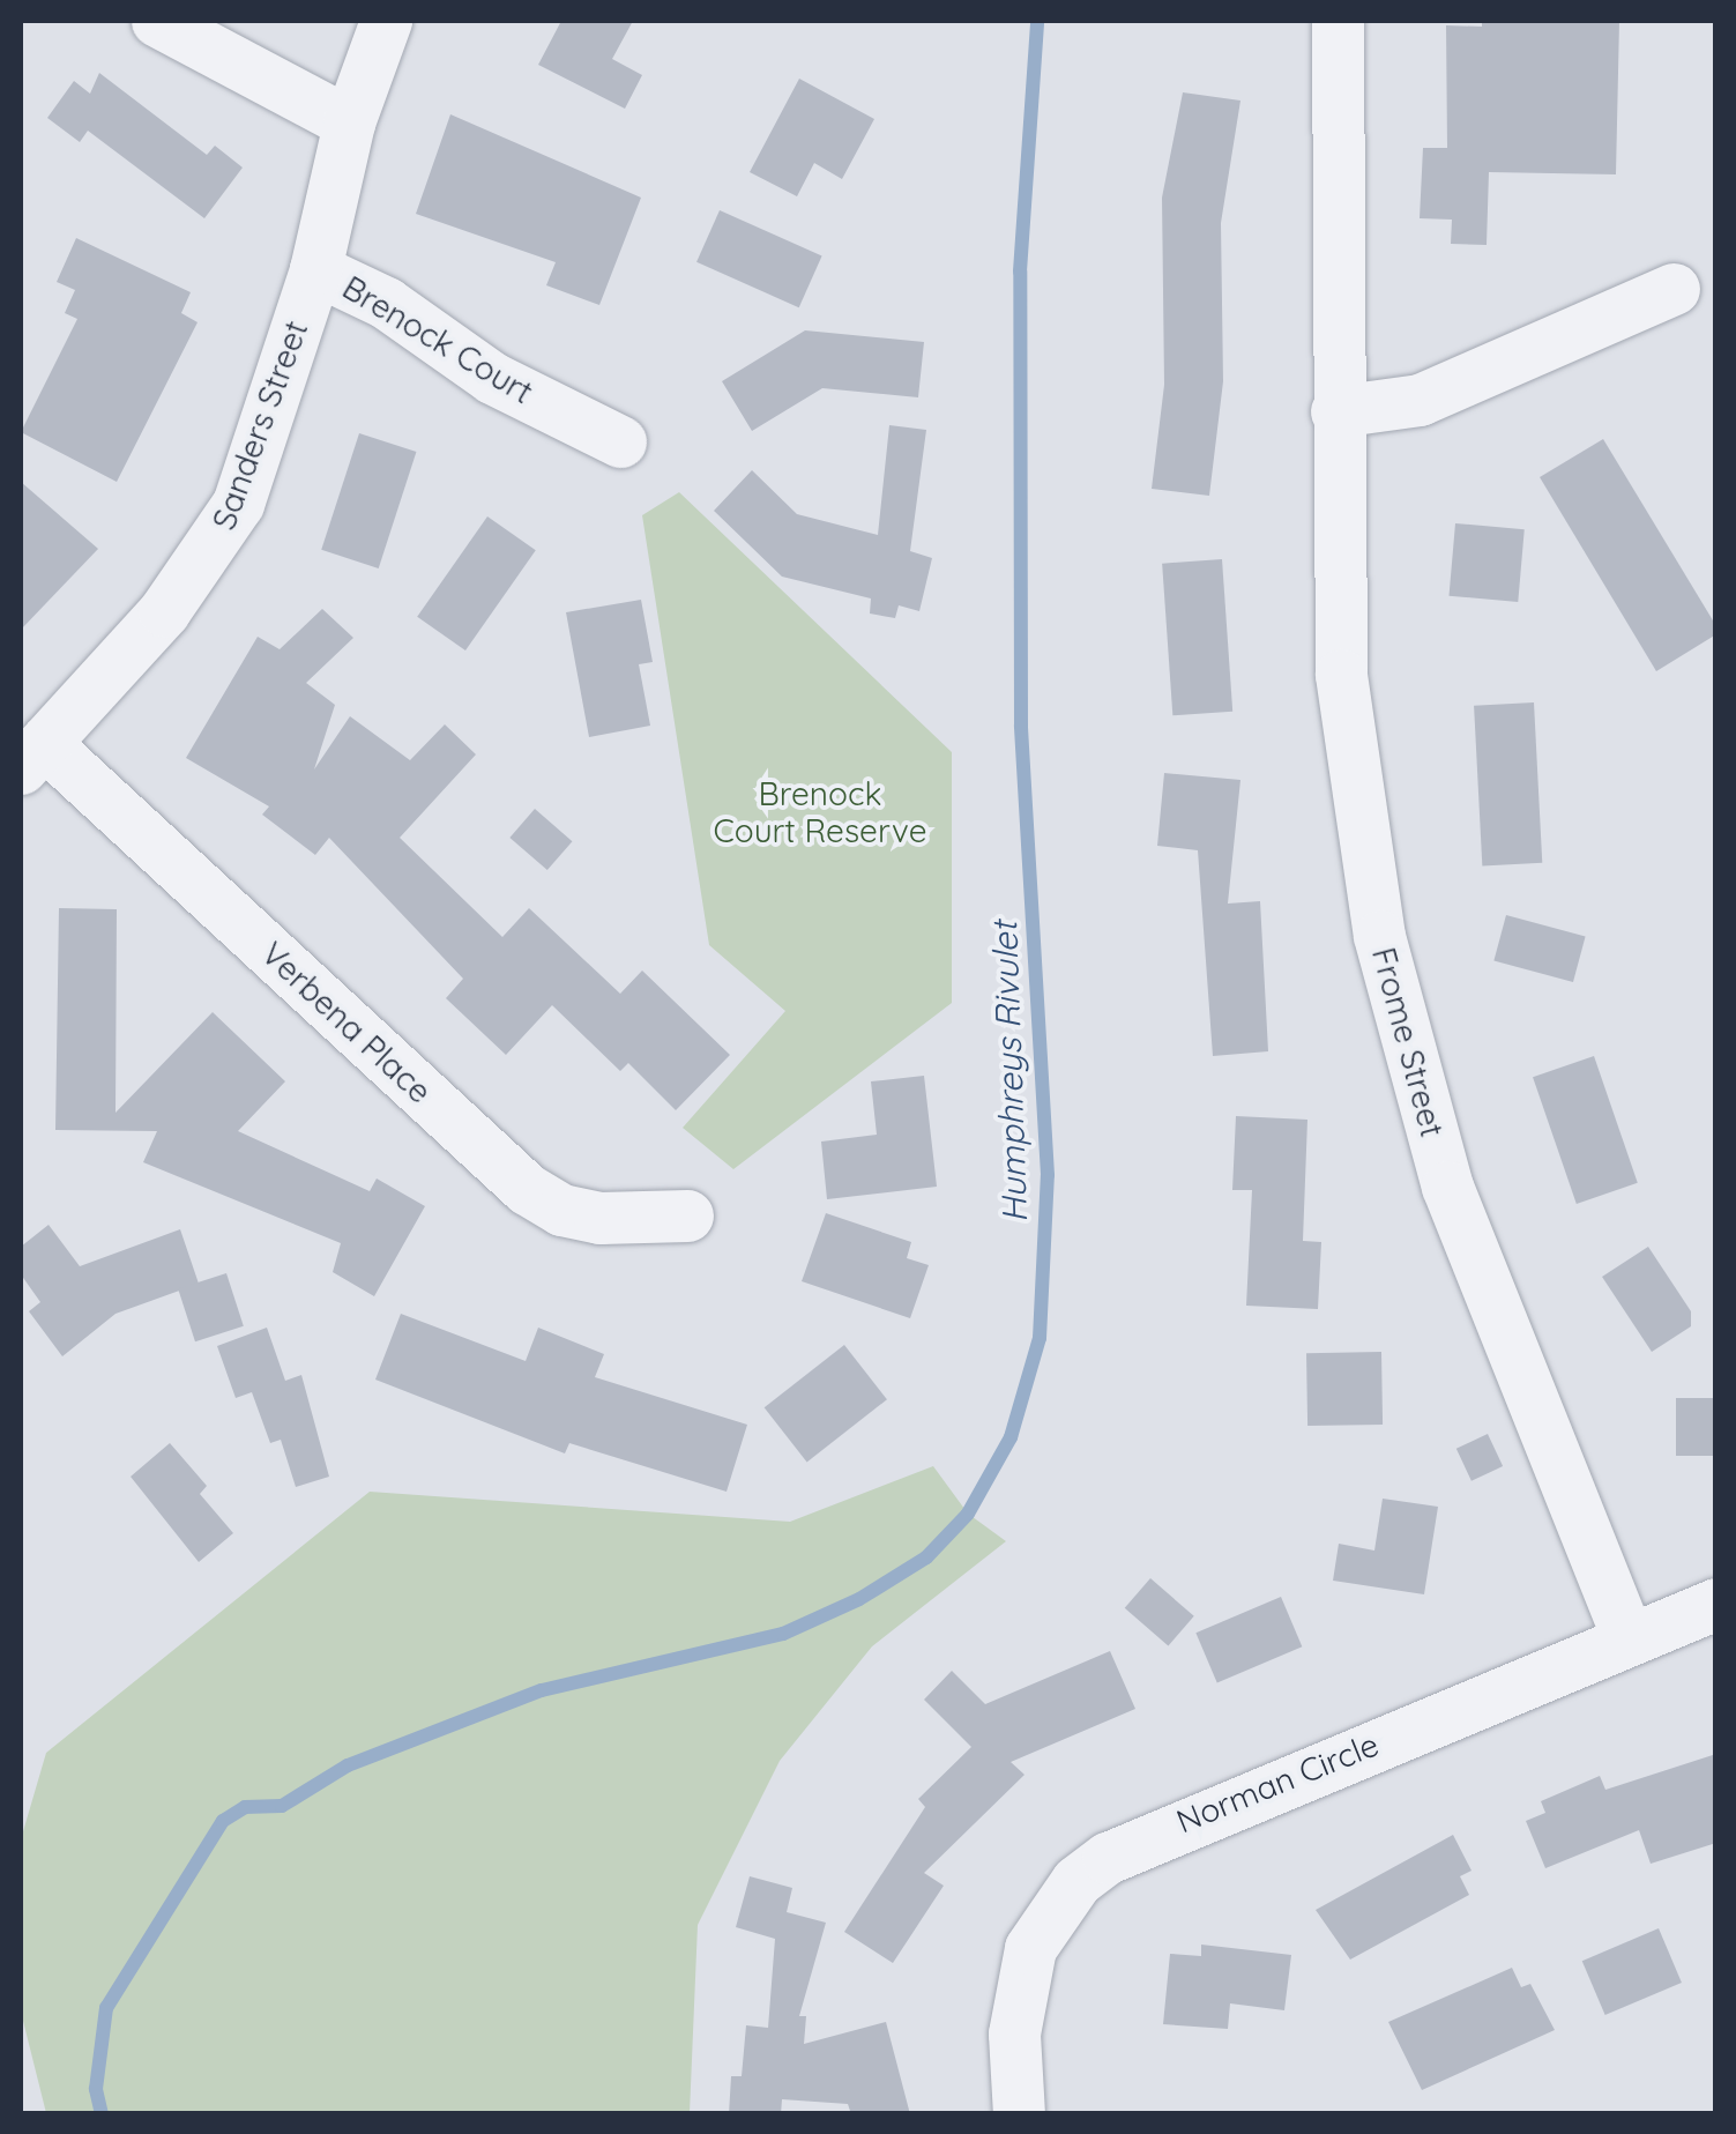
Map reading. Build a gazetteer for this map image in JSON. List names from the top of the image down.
{
  "streets": {
    "street": [
      "Brenock Court",
      "Sanders Street",
      "Verbena Place",
      "Frome Street",
      "Norman Circle"
    ]
  },
  "crossings": [
    ["Brenock Court", "Sanders Street"],
    ["Sanders Street", "Verbena Place"],
    ["Frome Street", "Norman Circle"]
  ],
  "water": ["Humphreys Rivulet"],
  "parks": ["Brenock Court Reserve"]
}
